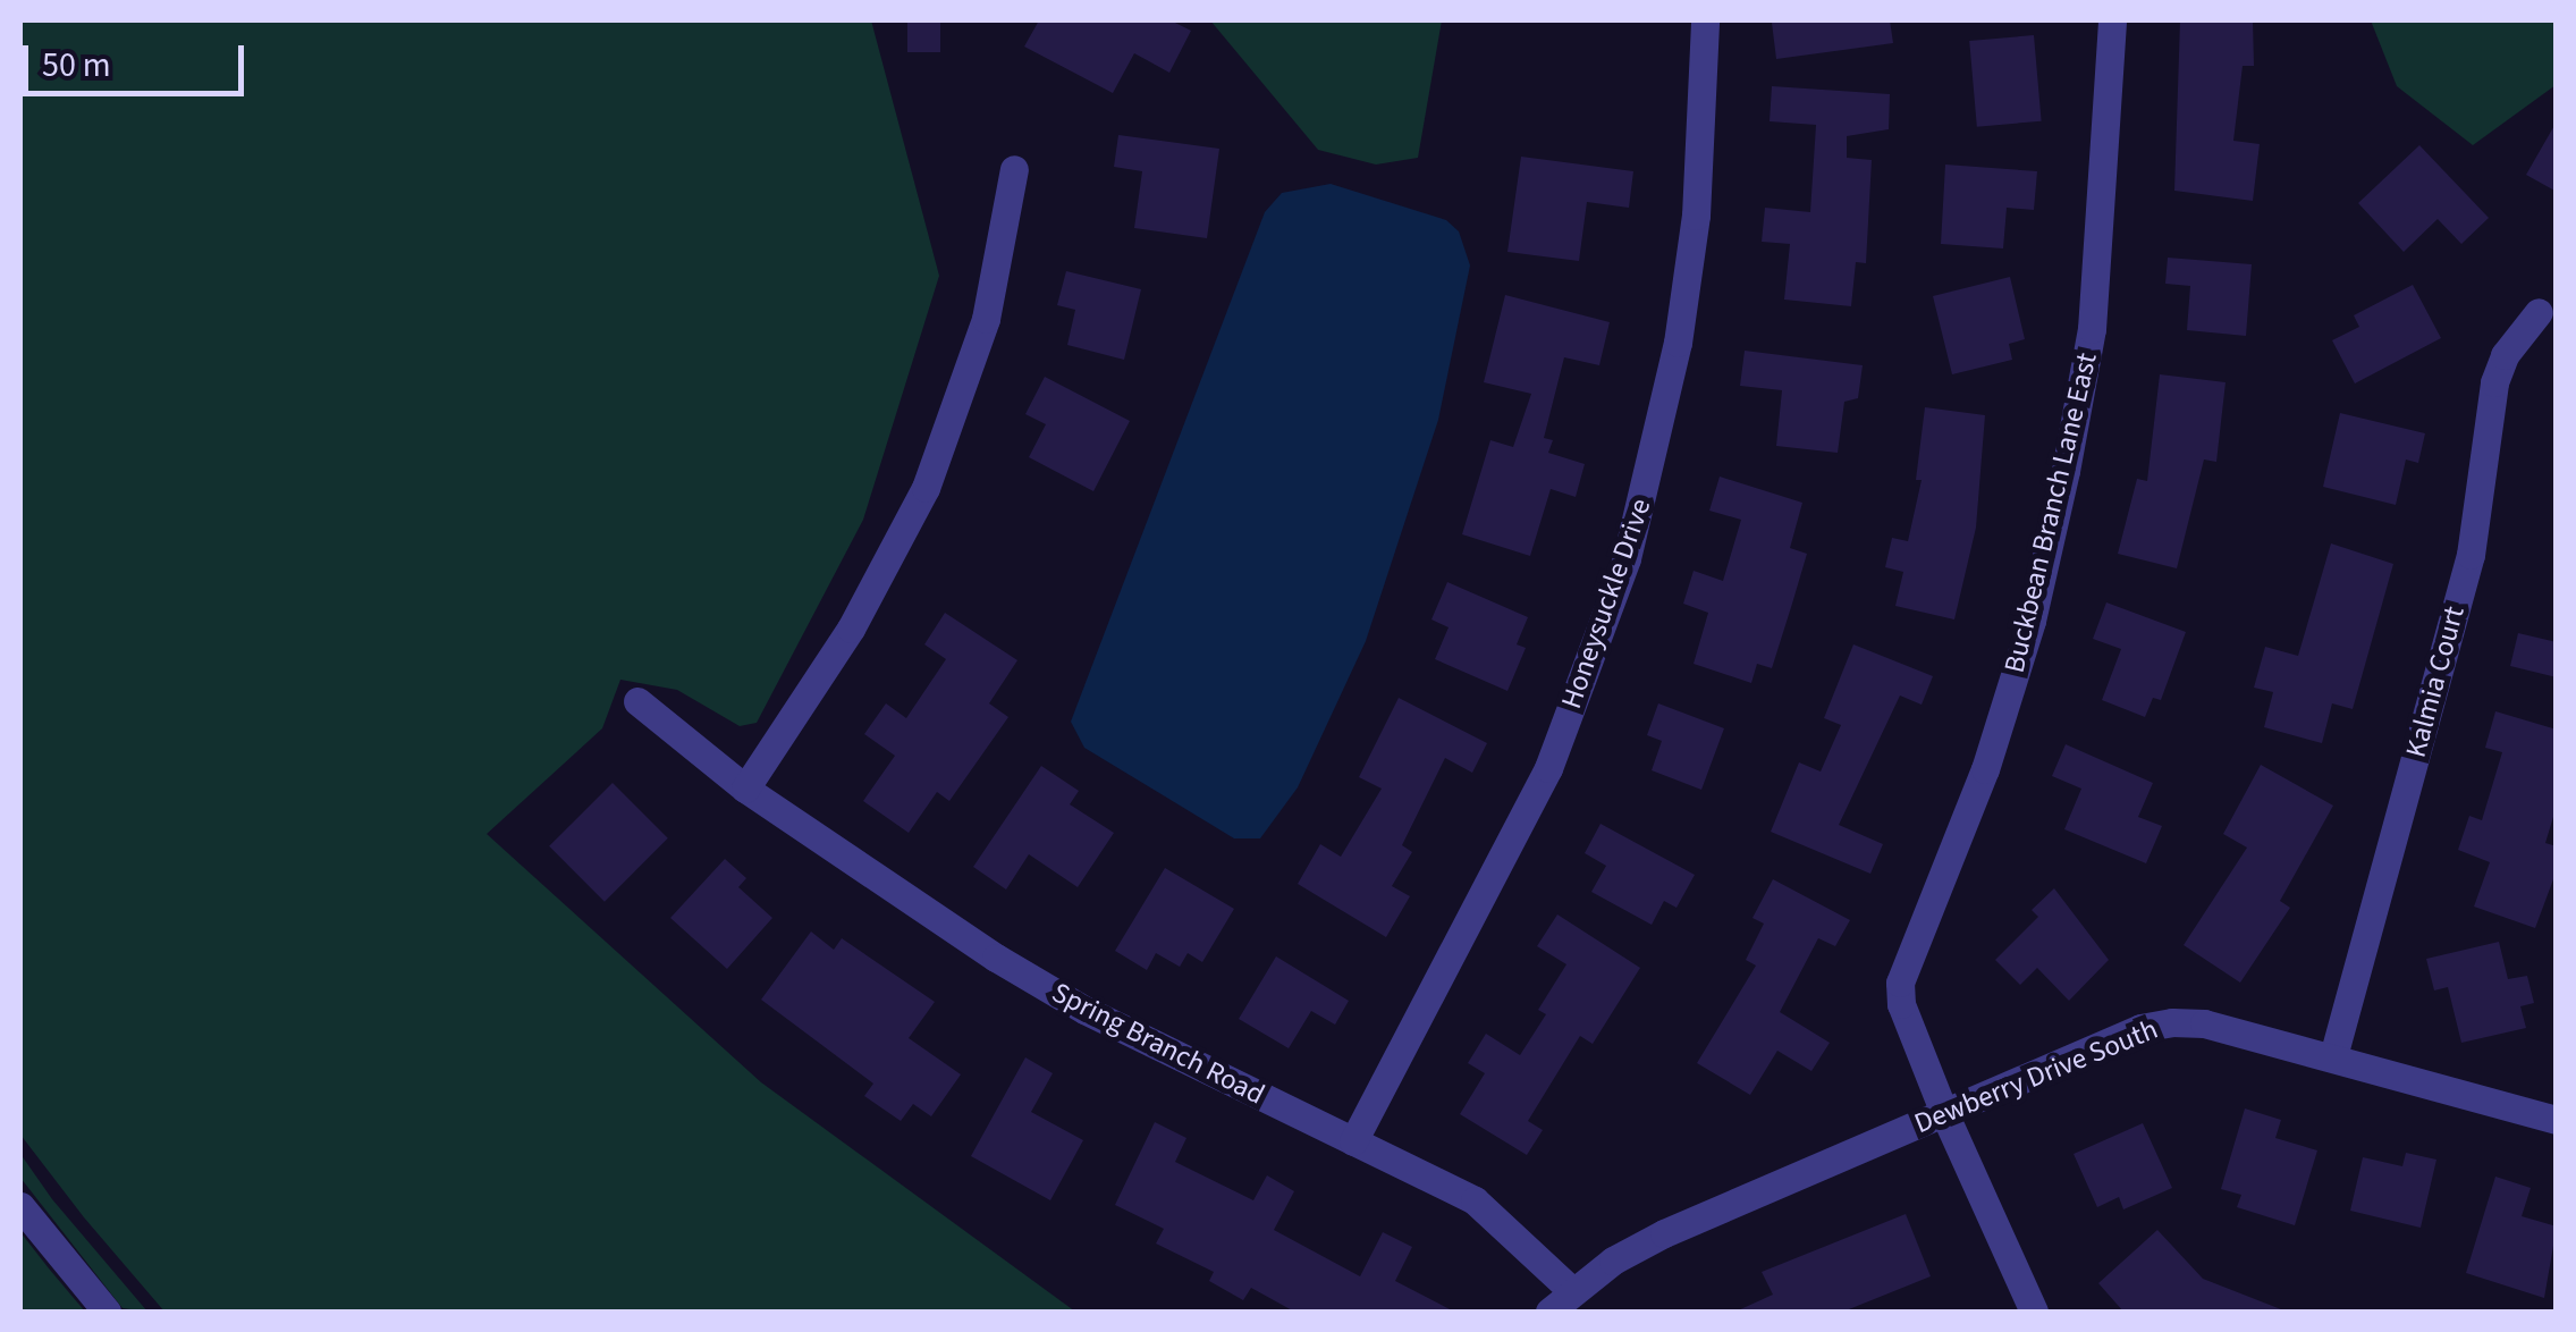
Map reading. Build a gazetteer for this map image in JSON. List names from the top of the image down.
{
  "streets": {
    "street": [
      "Buckbean Branch Lane East",
      "Honeysuckle Drive",
      "Kalmia Court",
      "Spring Branch Road",
      "Dewberry Drive South"
    ]
  },
  "crossings": [
    ["Buckbean Branch Lane East", "Dewberry Drive South"],
    ["Honeysuckle Drive", "Spring Branch Road"],
    ["Kalmia Court", "Dewberry Drive South"],
    ["Spring Branch Road", "Dewberry Drive South"]
  ],
  "scale_bar": "50 m"
}
